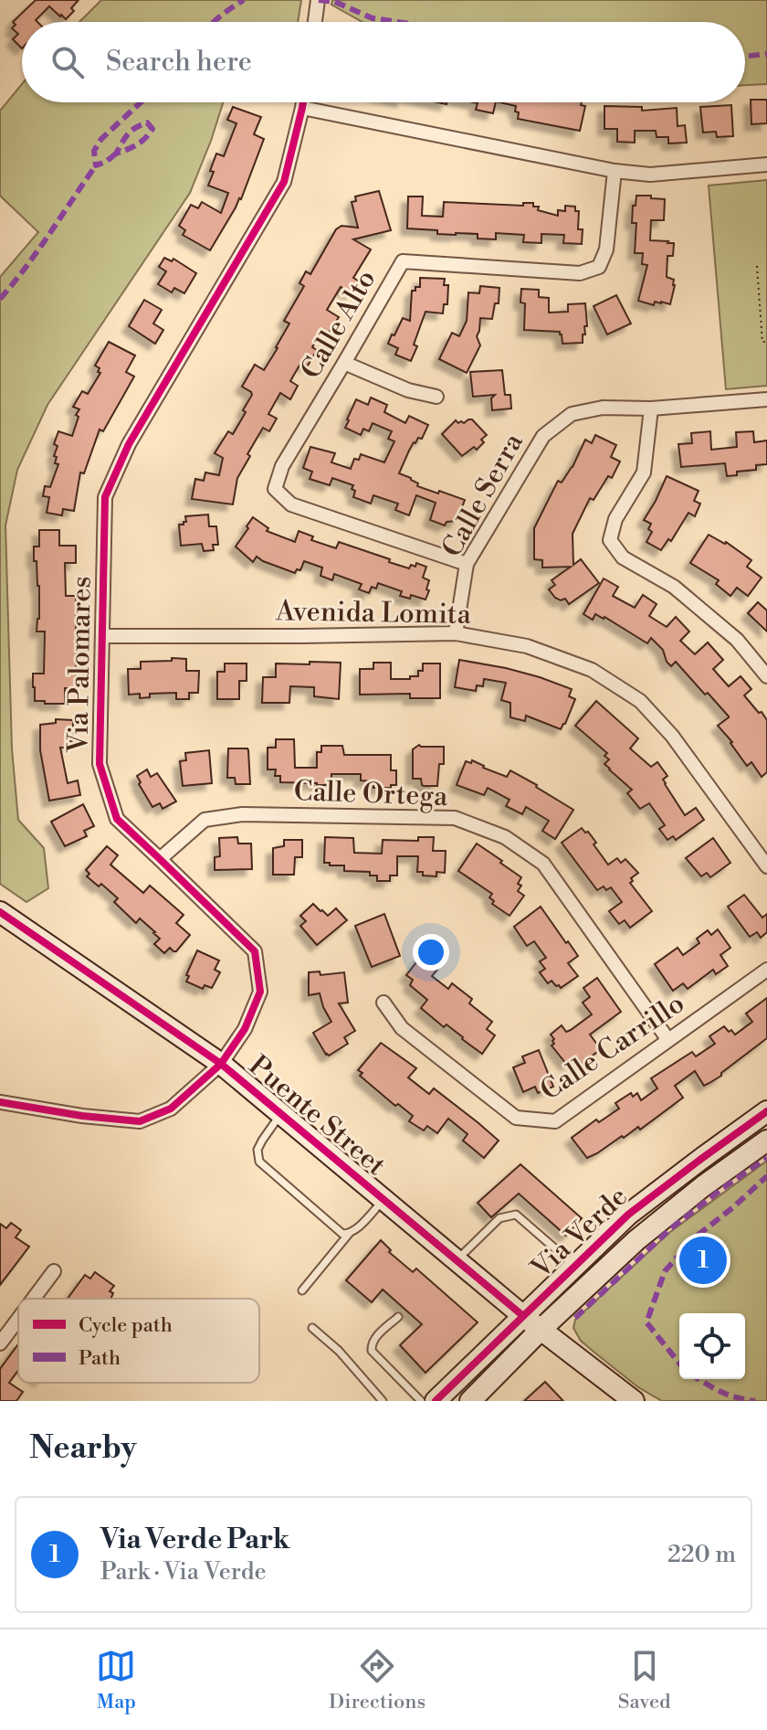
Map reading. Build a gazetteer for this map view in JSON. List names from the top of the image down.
{
  "streets": {
    "main road": ["Puente Street", "Via Verde"],
    "street": [
      "Calle Alto",
      "Calle Serra",
      "Avenida Lomita",
      "Via Palomares",
      "Calle Ortega",
      "Calle Carrillo"
    ]
  },
  "crossings": [
    ["Calle Alto", "Calle Serra"],
    ["Calle Serra", "Avenida Lomita"],
    ["Avenida Lomita", "Via Palomares"],
    ["Via Palomares", "Calle Ortega"],
    ["Via Palomares", "Puente Street"],
    ["Calle Ortega", "Calle Carrillo"],
    ["Puente Street", "Via Verde"]
  ],
  "legend": ["Cycle path", "Path"],
  "page": {
    "search": "Search here",
    "pins": "1",
    "heading": "Nearby",
    "list": [
      {
        "mark": "1",
        "name": "Via Verde Park",
        "note": "Park · Via Verde",
        "value": "220 m"
      }
    ],
    "nav": ["Map", "Directions", "Saved"]
  }
}
